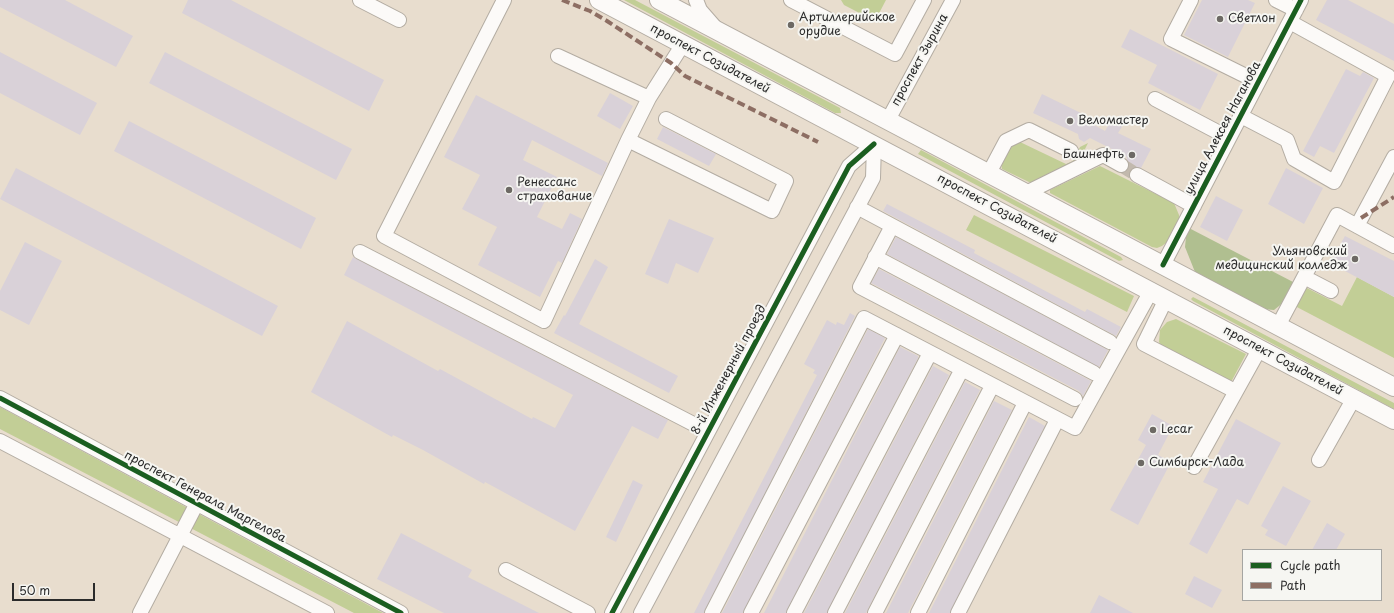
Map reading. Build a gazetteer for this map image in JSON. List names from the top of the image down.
{
  "streets": {
    "main road": ["проспект Созидателей"],
    "street": [
      "проспект Зырина",
      "улица Алексея Наганова",
      "8-й Инженерный проезд",
      "проспект Генерала Маргелова"
    ]
  },
  "crossings": [
    ["проспект Созидателей", "8-й Инженерный проезд"]
  ],
  "places": [
    "Светлон",
    "Артиллерийское орудие",
    "Веломастер",
    "Башнефть",
    "Ренессанс страхование",
    "Ульяновский медицинский колледж",
    "Lecar",
    "Симбирск-Лада"
  ],
  "legend": ["Cycle path", "Path"],
  "scale_bar": "50 m"
}
